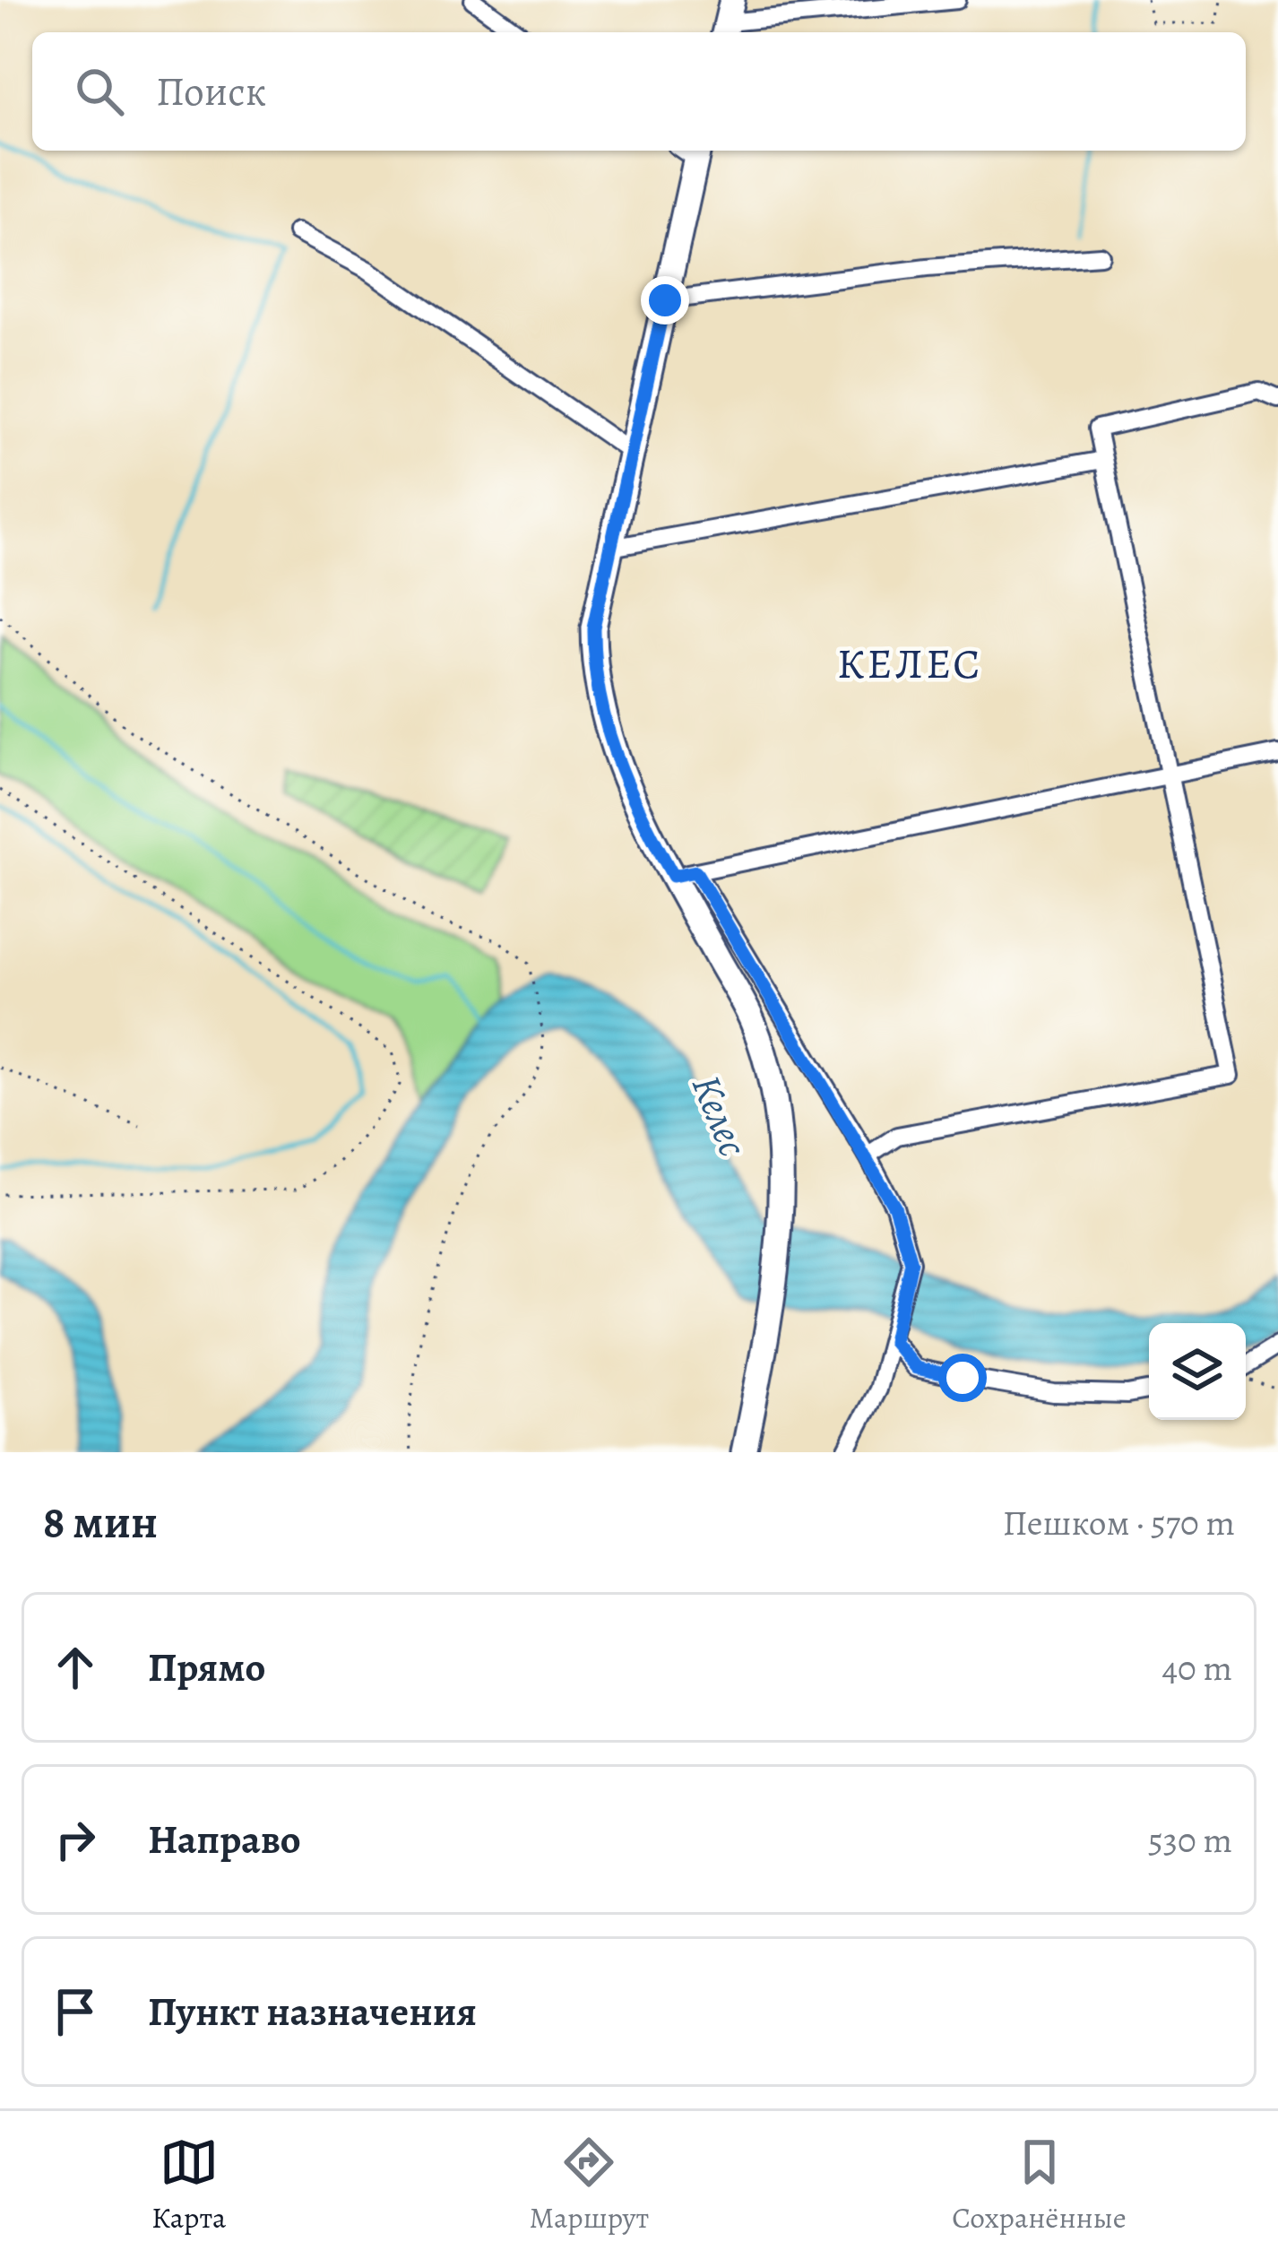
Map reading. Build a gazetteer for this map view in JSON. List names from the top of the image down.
{
  "districts": ["КЕЛЕС"],
  "water": ["Келес"],
  "page": {
    "search": "Поиск",
    "heading": ["8 мин", "Пешком · 570 m"],
    "list": [
      ["Прямо", "40 m"],
      ["Направо", "530 m"],
      "Пункт назначения"
    ],
    "nav": ["Карта", "Маршрут", "Сохранённые"]
  }
}
